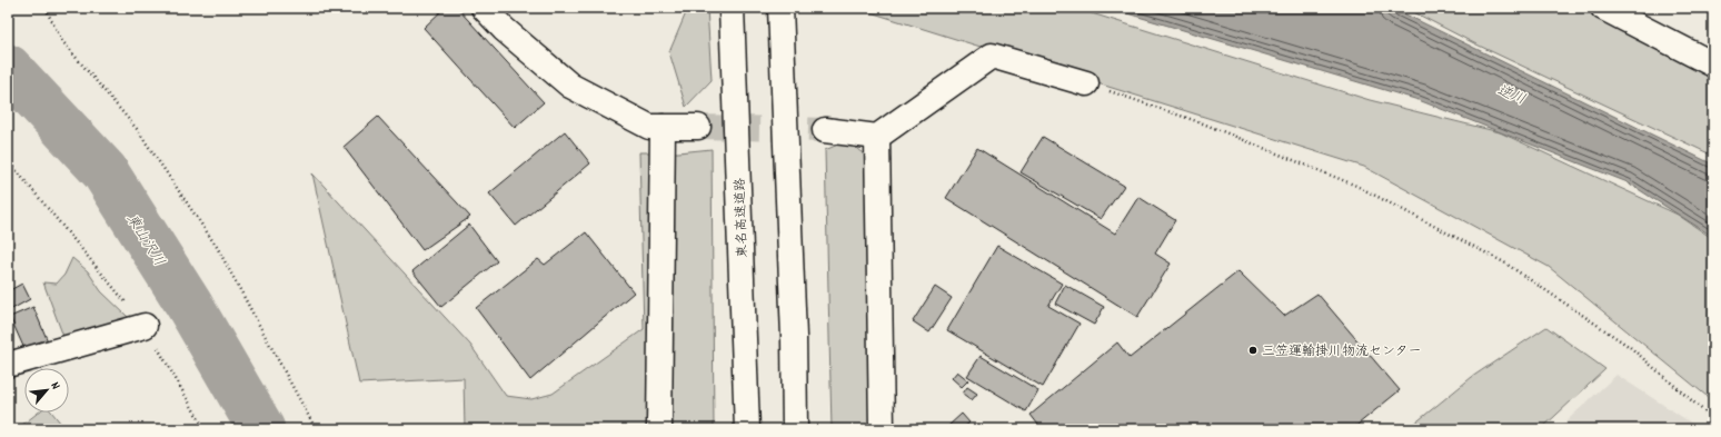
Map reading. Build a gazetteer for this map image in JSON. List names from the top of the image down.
{
  "streets": {
    "main road": ["東名高速道路"]
  },
  "water": ["逆川", "東山沢川"],
  "places": ["三笠運輸掛川物流センター"],
  "north": "top right"
}
